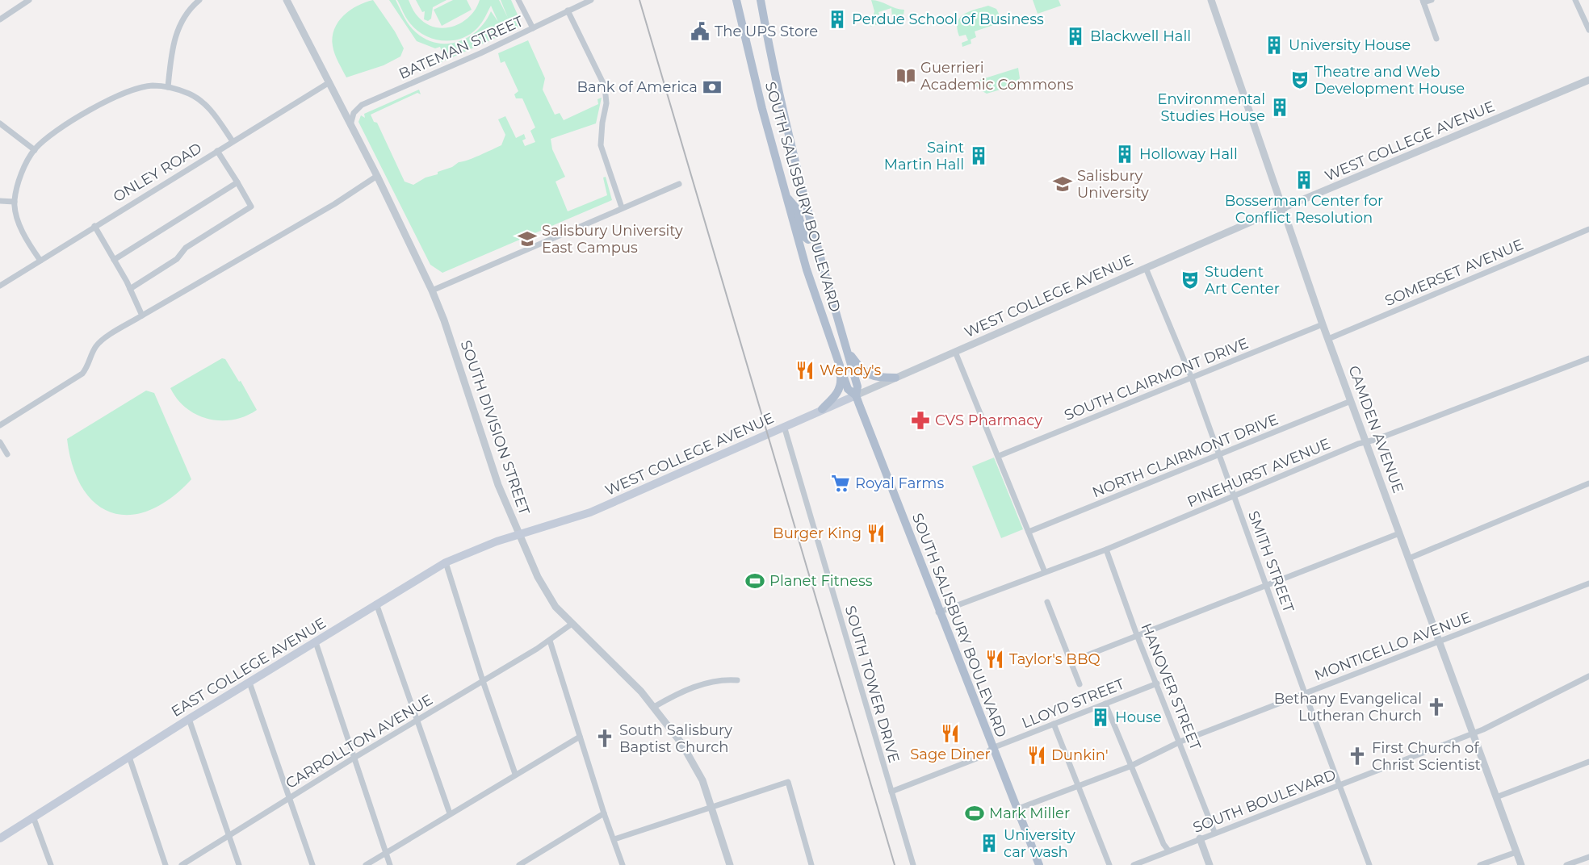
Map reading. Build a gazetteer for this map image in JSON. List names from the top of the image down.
{
  "streets": {
    "main road": ["WEST COLLEGE AVENUE", "SOUTH SALISBURY BOULEVARD", "EAST COLLEGE AVENUE"],
    "street": [
      "BATEMAN STREET",
      "ONLEY ROAD",
      "SOMERSET AVENUE",
      "SOUTH CLAIRMONT DRIVE",
      "SOUTH DIVISION STREET",
      "CAMDEN AVENUE",
      "NORTH CLAIRMONT DRIVE",
      "PINEHURST AVENUE",
      "SMITH STREET",
      "MONTICELLO AVENUE",
      "SOUTH TOWER DRIVE",
      "HANOVER STREET",
      "LLOYD STREET",
      "CARROLLTON AVENUE",
      "SOUTH BOULEVARD"
    ]
  },
  "crossings": [
    ["BATEMAN STREET", "SOUTH DIVISION STREET"],
    ["WEST COLLEGE AVENUE", "SOUTH SALISBURY BOULEVARD"],
    ["WEST COLLEGE AVENUE", "SOUTH DIVISION STREET"],
    ["WEST COLLEGE AVENUE", "CAMDEN AVENUE"],
    ["WEST COLLEGE AVENUE", "SMITH STREET"],
    ["WEST COLLEGE AVENUE", "EAST COLLEGE AVENUE"],
    ["WEST COLLEGE AVENUE", "SOUTH TOWER DRIVE"],
    ["ONLEY ROAD", "SOUTH DIVISION STREET"],
    ["SOUTH SALISBURY BOULEVARD", "PINEHURST AVENUE"],
    ["SOUTH SALISBURY BOULEVARD", "MONTICELLO AVENUE"],
    ["SOUTH SALISBURY BOULEVARD", "LLOYD STREET"],
    ["SOMERSET AVENUE", "CAMDEN AVENUE"],
    ["SOUTH CLAIRMONT DRIVE", "CAMDEN AVENUE"],
    ["SOUTH CLAIRMONT DRIVE", "SMITH STREET"],
    ["SOUTH DIVISION STREET", "EAST COLLEGE AVENUE"],
    ["CAMDEN AVENUE", "NORTH CLAIRMONT DRIVE"],
    ["CAMDEN AVENUE", "PINEHURST AVENUE"],
    ["CAMDEN AVENUE", "MONTICELLO AVENUE"],
    ["CAMDEN AVENUE", "SOUTH BOULEVARD"],
    ["NORTH CLAIRMONT DRIVE", "SMITH STREET"],
    ["PINEHURST AVENUE", "SMITH STREET"],
    ["PINEHURST AVENUE", "HANOVER STREET"],
    ["SMITH STREET", "MONTICELLO AVENUE"],
    ["SMITH STREET", "SOUTH BOULEVARD"],
    ["MONTICELLO AVENUE", "HANOVER STREET"],
    ["SOUTH TOWER DRIVE", "LLOYD STREET"],
    ["HANOVER STREET", "LLOYD STREET"],
    ["HANOVER STREET", "SOUTH BOULEVARD"]
  ],
  "places": {
    "building": [
      "Perdue School of Business",
      "Blackwell Hall",
      "University House",
      "Environmental Studies House",
      "Holloway Hall",
      "Saint Martin Hall",
      "Bosserman Center for Conflict Resolution",
      "House",
      "University car wash"
    ],
    "public building": ["The UPS Store"],
    "library": ["Guerrieri Academic Commons"],
    "theatre": ["Theatre and Web Development House", "Student Art Center"],
    "bank": ["Bank of America"],
    "school or university": ["Salisbury University", "Salisbury University East Campus"],
    "restaurant": [
      "Wendy's",
      "Burger King",
      "Taylor's BBQ",
      "Sage Diner",
      "Dunkin'"
    ],
    "pharmacy": ["CVS Pharmacy"],
    "supermarket": ["Royal Farms"],
    "sports": ["Planet Fitness", "Mark Miller"],
    "church": ["Bethany Evangelical Lutheran Church", "South Salisbury Baptist Church", "First Church of Christ Scientist"]
  }
}
